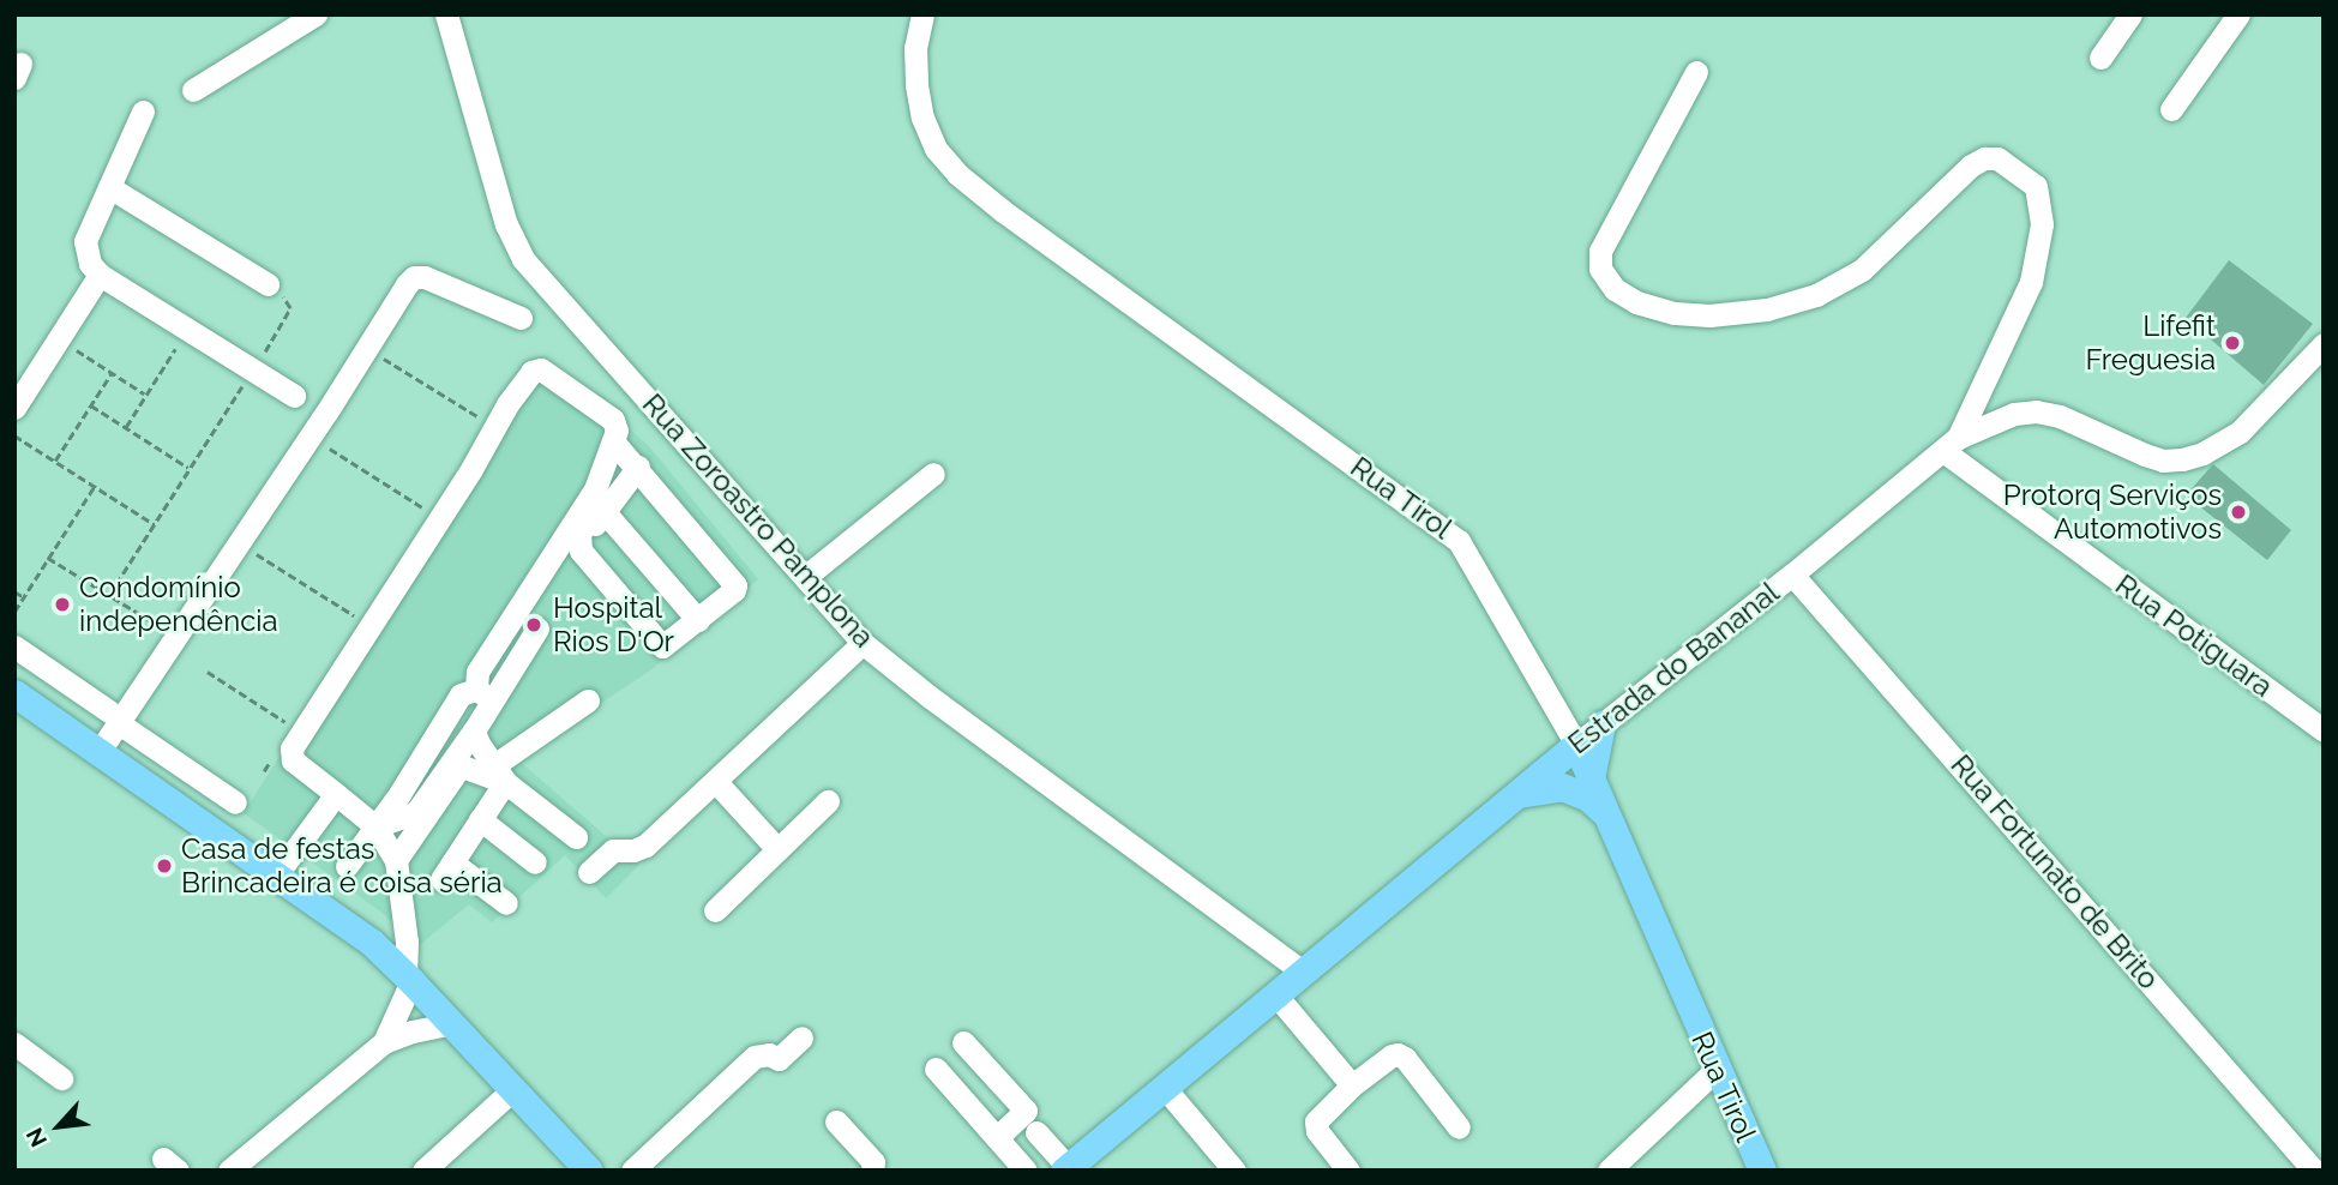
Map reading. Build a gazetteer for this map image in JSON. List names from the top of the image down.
{
  "streets": {
    "main road": ["Rua Tirol", "Estrada do Bananal"],
    "street": ["Rua Zoroastro Pamplona", "Rua Potiguara", "Rua Fortunato de Brito"]
  },
  "crossings": [
    ["Rua Tirol", "Estrada do Bananal"],
    ["Rua Zoroastro Pamplona", "Estrada do Bananal"],
    ["Rua Potiguara", "Estrada do Bananal"],
    ["Estrada do Bananal", "Rua Fortunato de Brito"]
  ],
  "places": [
    "Lifefit Freguesia",
    "Protorq Serviços Automotivos",
    "Condomínio independência",
    "Hospital Rios D'Or",
    "Casa de festas Brincadeira é coisa séria"
  ],
  "north": "bottom left"
}
